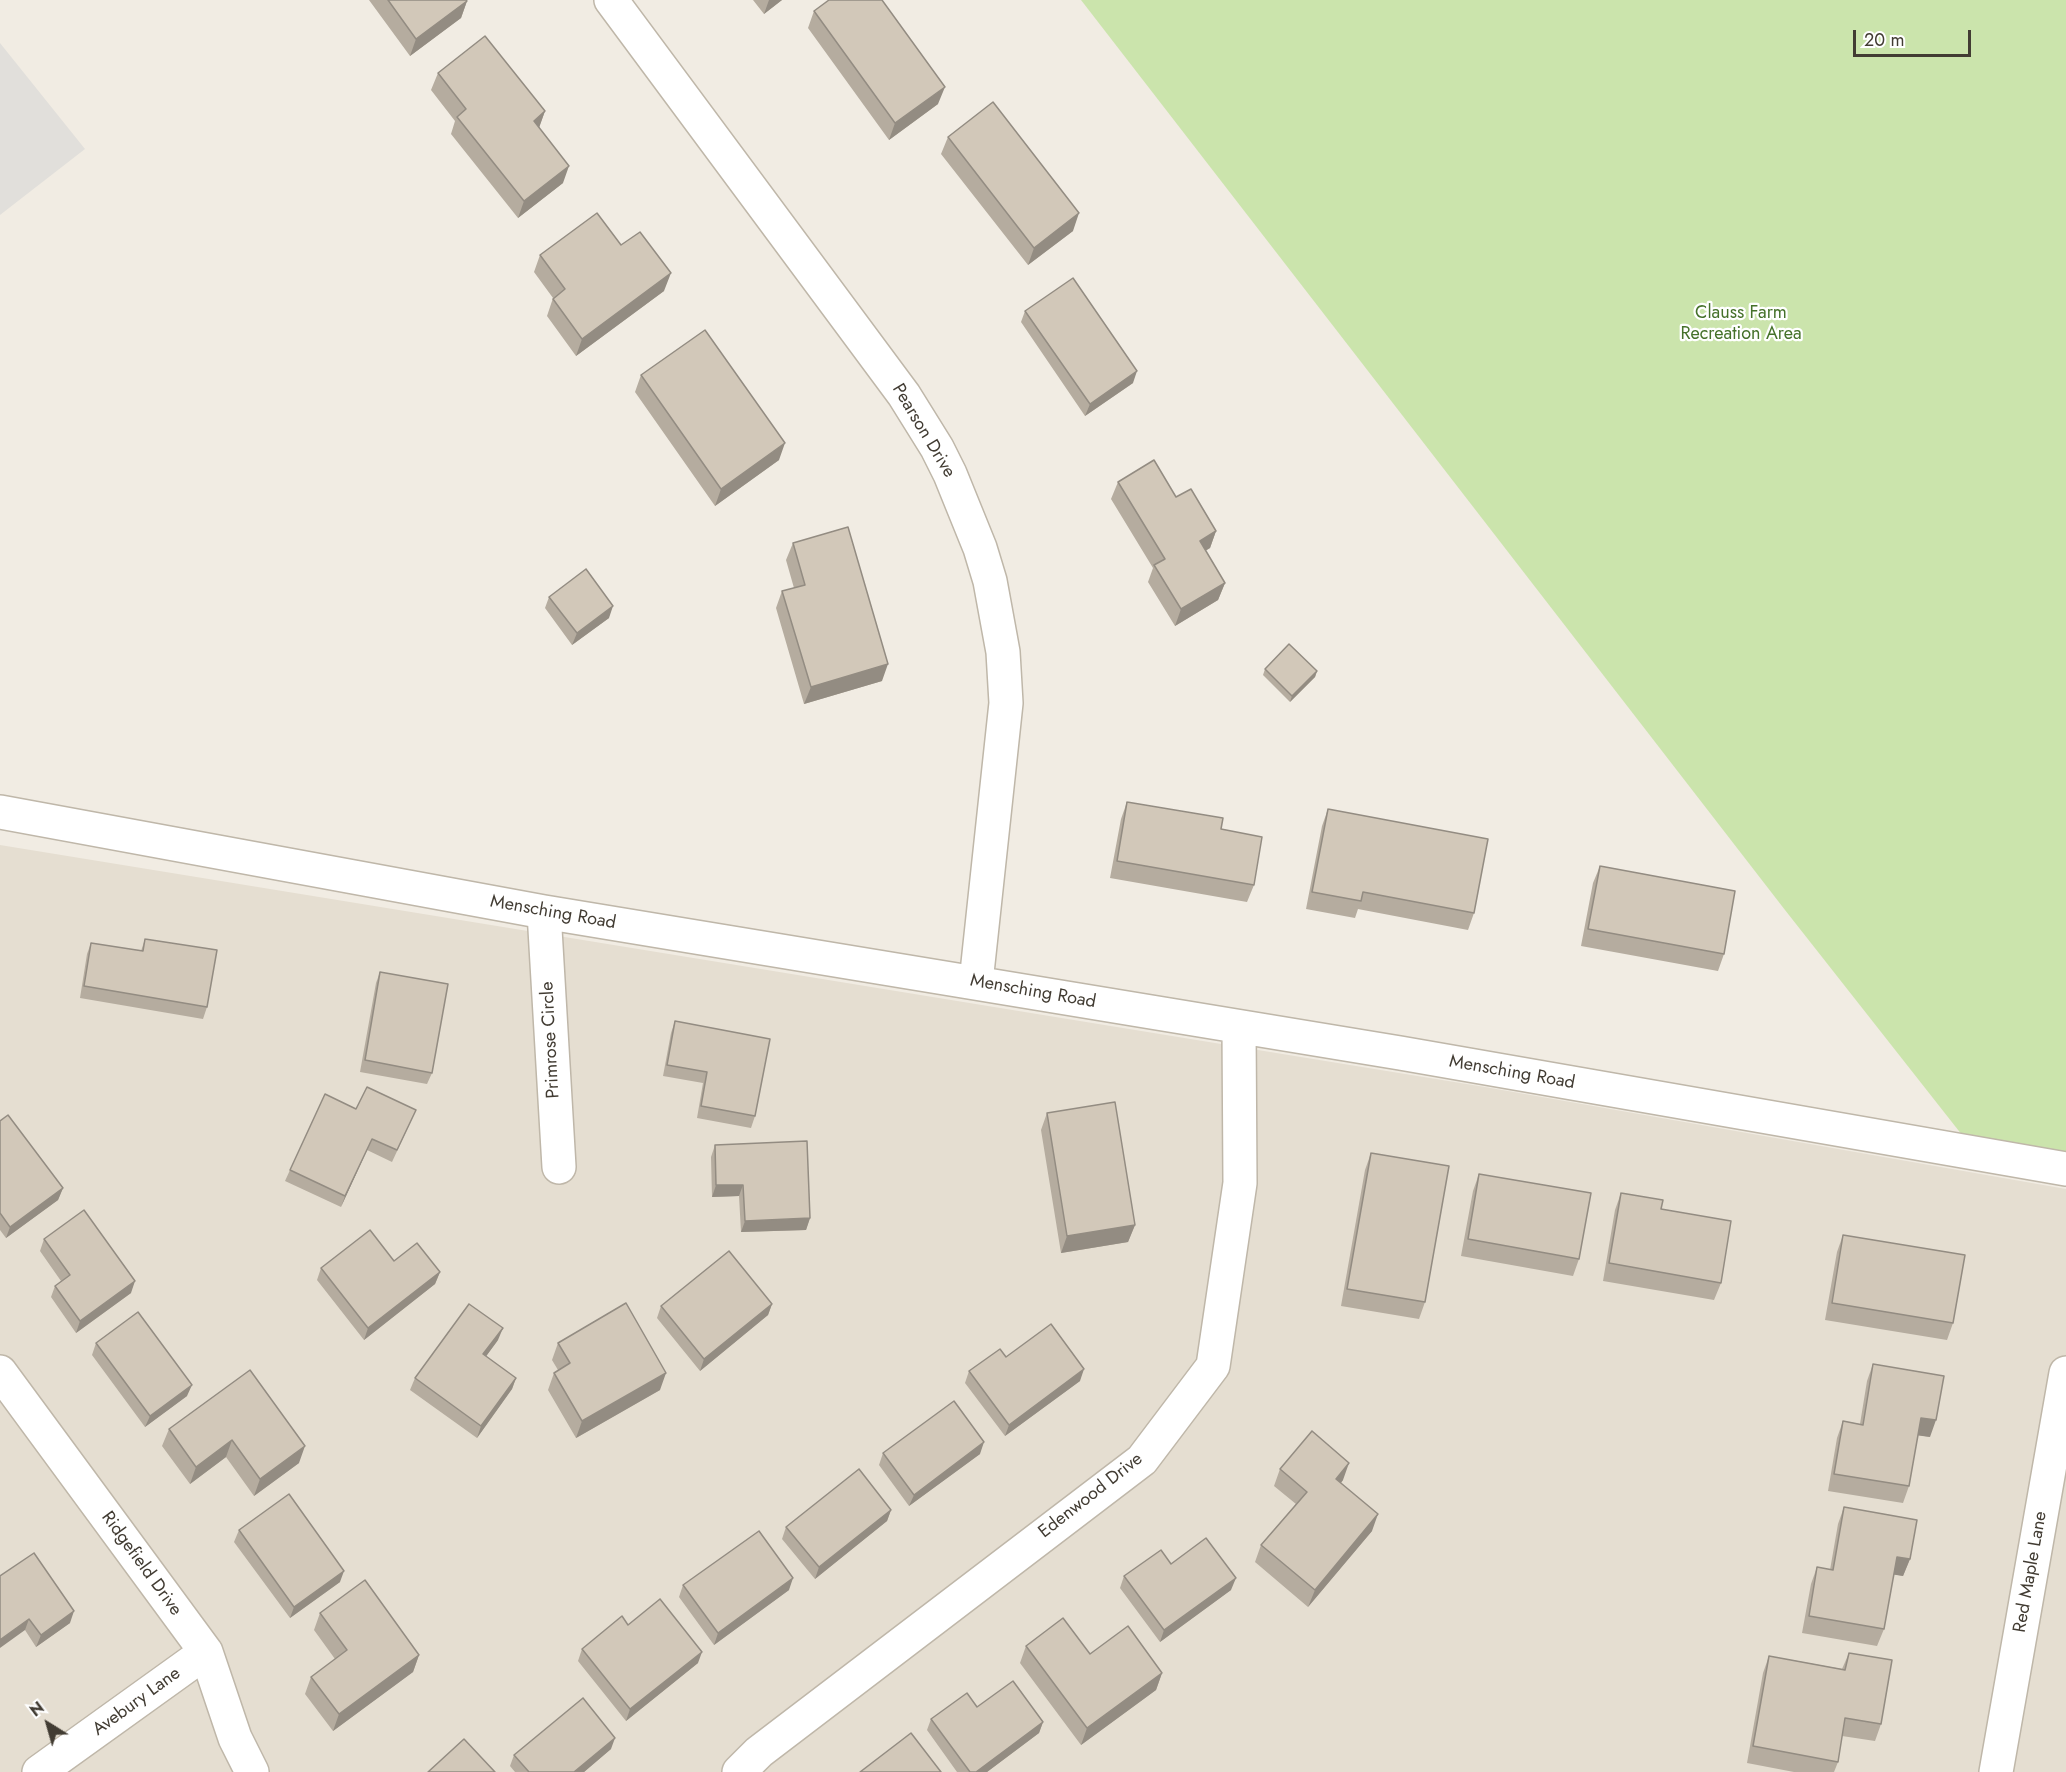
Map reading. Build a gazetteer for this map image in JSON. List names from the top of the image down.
{
  "streets": {
    "street": [
      "Pearson Drive",
      "Mensching Road",
      "Primrose Circle",
      "Edenwood Drive",
      "Ridgefield Drive",
      "Red Maple Lane",
      "Avebury Lane"
    ]
  },
  "crossings": [
    ["Pearson Drive", "Mensching Road"],
    ["Mensching Road", "Primrose Circle"],
    ["Mensching Road", "Edenwood Drive"],
    ["Ridgefield Drive", "Avebury Lane"]
  ],
  "parks": ["Clauss Farm Recreation Area"],
  "scale_bar": "20 m",
  "north": "top left"
}
